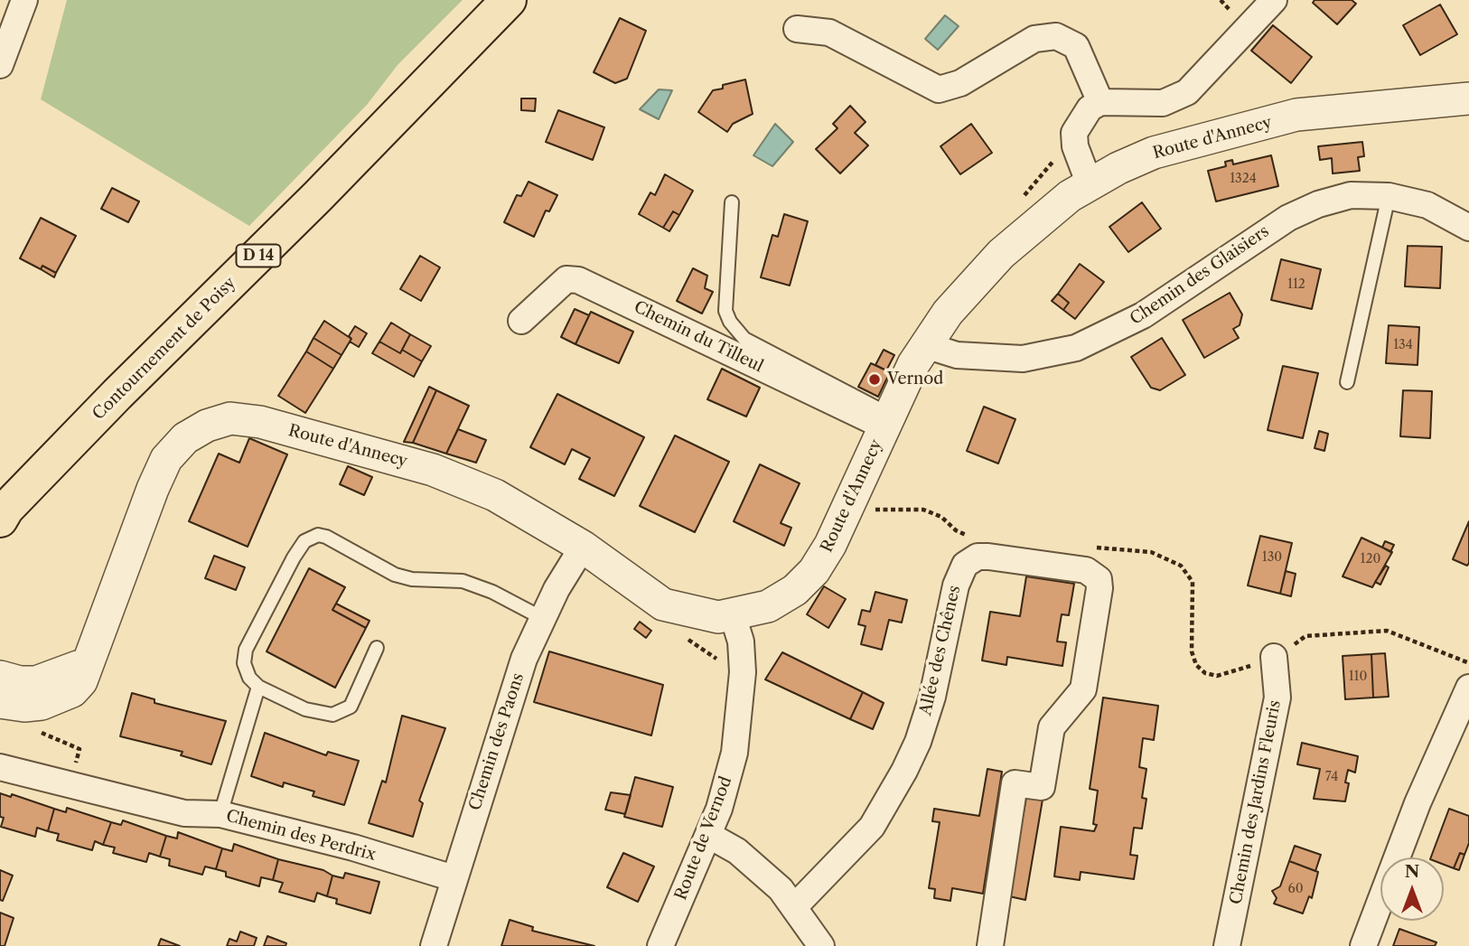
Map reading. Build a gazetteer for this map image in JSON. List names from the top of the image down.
{
  "streets": {
    "highway": ["D 14", "Contournement de Poisy"],
    "street": [
      "Route d'Annecy",
      "Chemin des Glaisiers",
      "Chemin du Tilleul",
      "Allée des Chênes",
      "Chemin des Paons",
      "Chemin des Jardins Fleuris",
      "Chemin des Perdrix",
      "Route de Vernod"
    ]
  },
  "crossings": [
    ["Route d'Annecy", "Chemin des Glaisiers"],
    ["Route d'Annecy", "Chemin du Tilleul"],
    ["Route d'Annecy", "Chemin des Paons"],
    ["Route d'Annecy", "Route de Vernod"],
    ["Chemin des Paons", "Chemin des Perdrix"]
  ],
  "places": ["Vernod"],
  "house_numbers": [
    "1324",
    "112",
    "134",
    "130",
    "120",
    "110",
    "74",
    "60"
  ],
  "north": "top"
}
